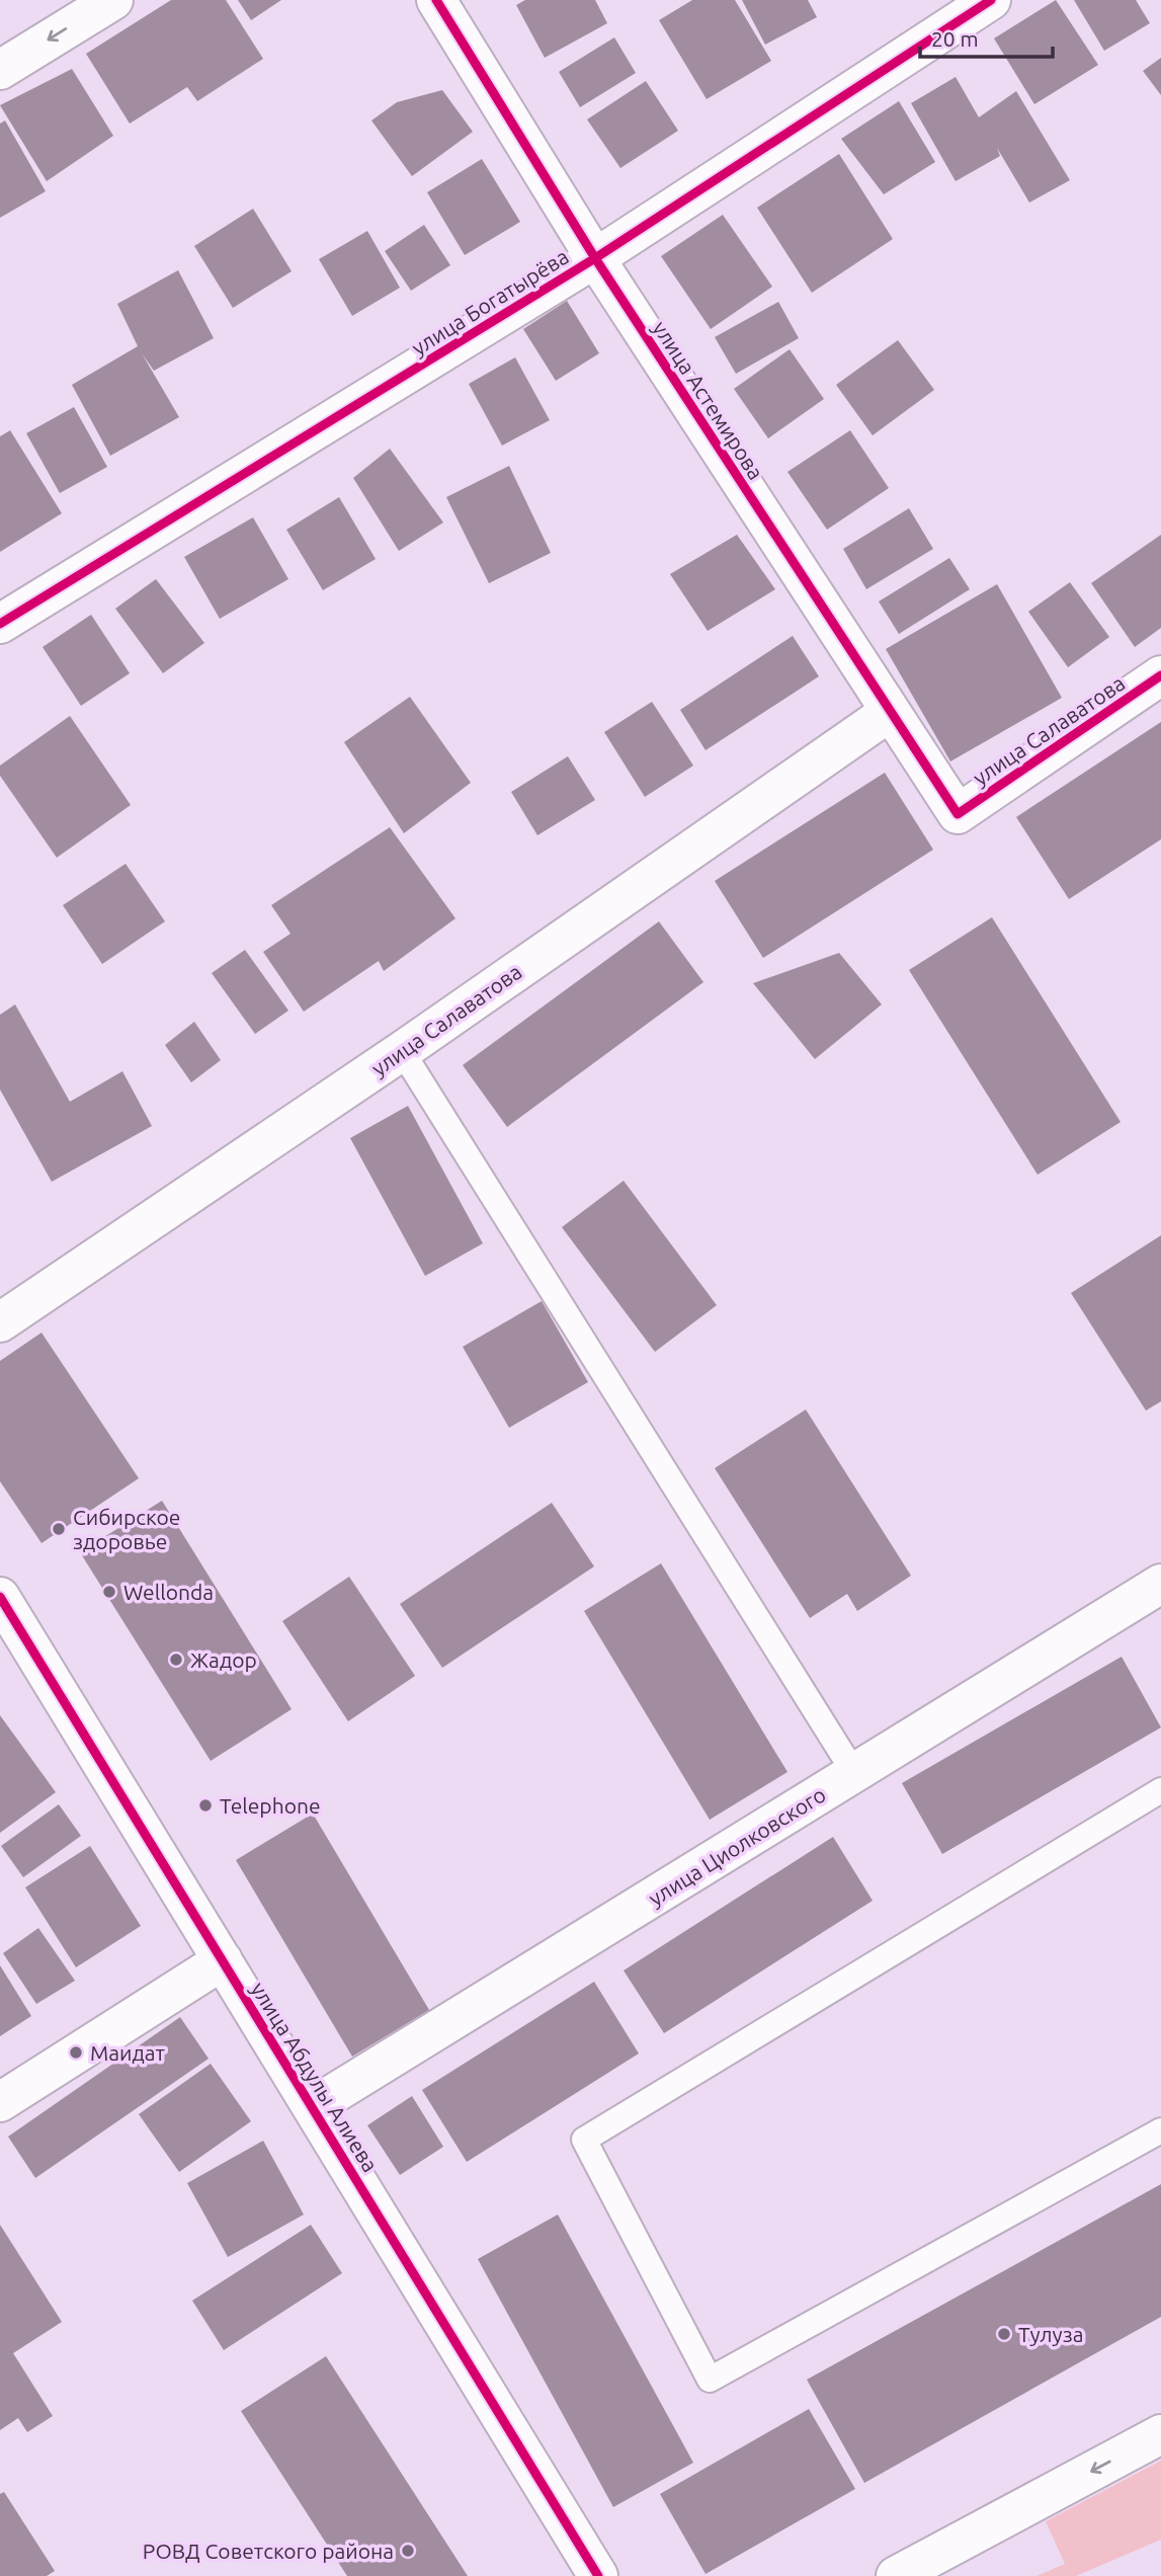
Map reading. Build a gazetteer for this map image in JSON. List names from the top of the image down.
{
  "streets": {
    "street": [
      "улица Богатырёва",
      "улица Астемирова",
      "улица Салаватова",
      "улица Циолковского",
      "улица Абдулы Алиева"
    ]
  },
  "crossings": [
    ["улица Богатырёва", "улица Астемирова"],
    ["улица Астемирова", "улица Салаватова"],
    ["улица Циолковского", "улица Абдулы Алиева"]
  ],
  "places": [
    "Сибирское здоровье",
    "Wellonda",
    "Жадор",
    "Telephone",
    "Маидат",
    "Тулуза",
    "РОВД Советского района"
  ],
  "scale_bar": "20 m"
}
